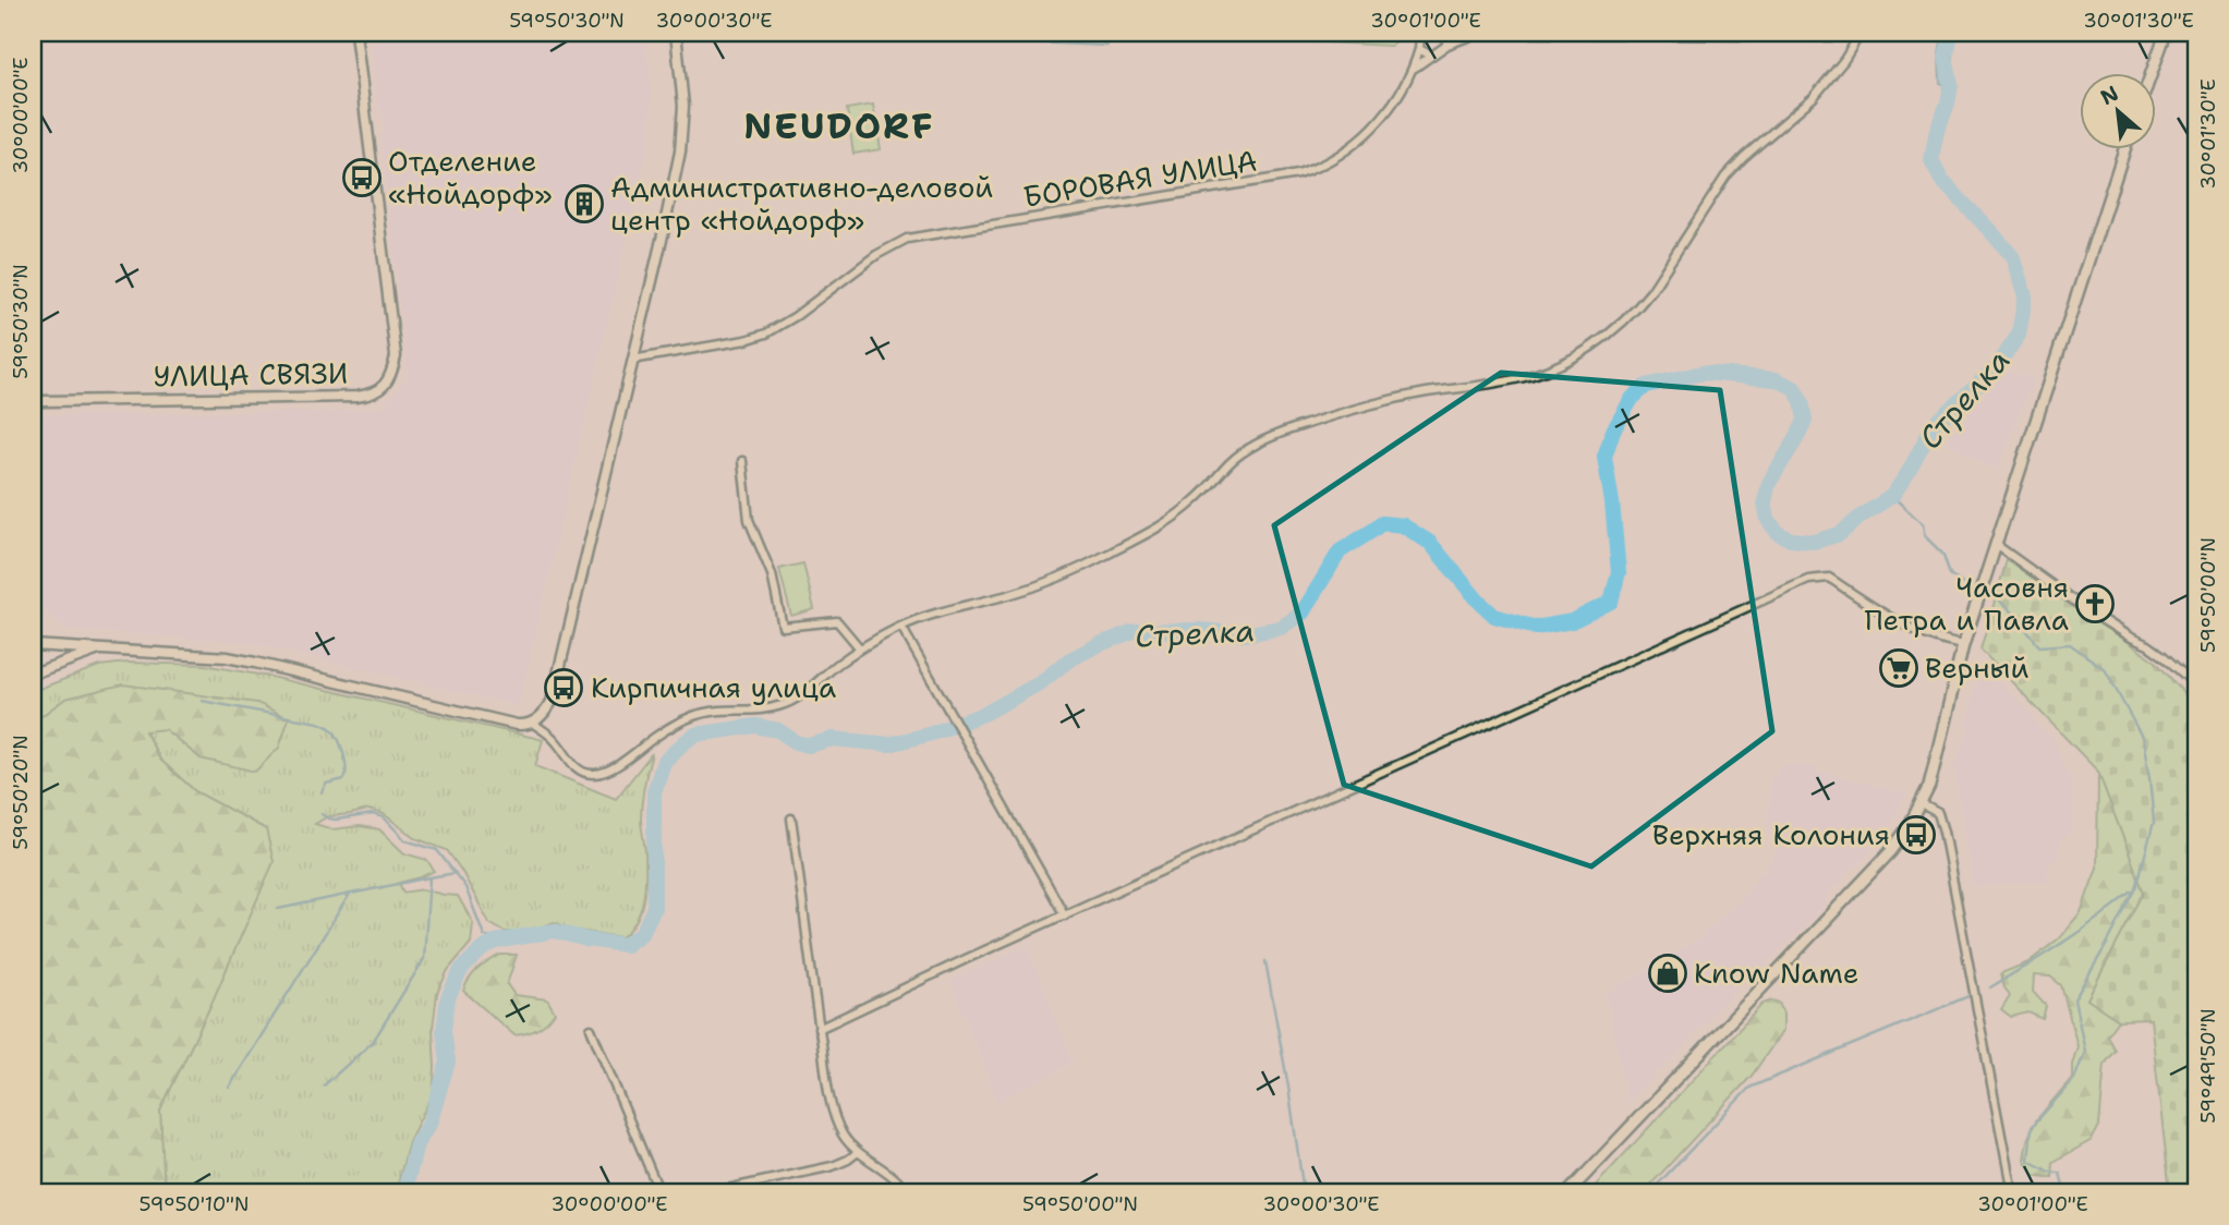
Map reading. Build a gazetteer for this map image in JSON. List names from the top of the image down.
{
  "streets": {
    "street": ["БОРОВАЯ УЛИЦА", "УЛИЦА СВЯЗИ"]
  },
  "districts": ["NEUDORF"],
  "water": ["Стрелка"],
  "places": {
    "bus stop": ["Отделение «Нойдорф»", "Кирпичная улица", "Верхняя Колония"],
    "building": ["Административно-деловой центр «Нойдорф»"],
    "church": ["Часовня Петра и Павла"],
    "supermarket": ["Верный"],
    "shop": ["Know Name"]
  },
  "north": "top left",
  "coordinates": [
    "59°50'30\"N",
    "30°00'30\"E",
    "30°01'00\"E",
    "30°01'30\"E",
    "30°00'00\"E",
    "59°50'00\"N",
    "59°50'20\"N",
    "59°49'50\"N",
    "59°50'10\"N"
  ]
}
